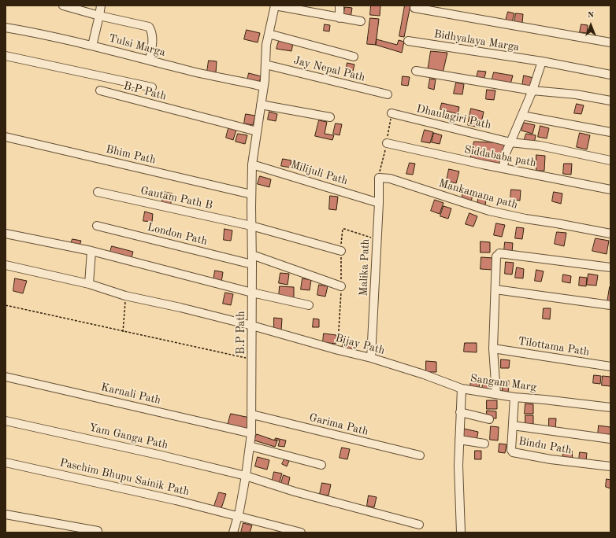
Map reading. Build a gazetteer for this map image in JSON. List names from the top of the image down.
{
  "streets": {
    "street": [
      "Bidhyalaya Marga",
      "Tulsi Marga",
      "Jay Nepal Path",
      "B.P Path",
      "Dhaulagiri Path",
      "Bhim Path",
      "Siddababa path",
      "Milijuli Path",
      "Mankamana path",
      "Gautam Path B",
      "London Path",
      "Malika Path",
      "Bijay Path",
      "Tilottama Path",
      "Sangam Marg",
      "Karnali Path",
      "Garima Path",
      "Yam Ganga Path",
      "Bindu Path",
      "Paschim Bhupu Sainik Path"
    ]
  },
  "crossings": [
    ["Tulsi Marga", "B.P Path"],
    ["Jay Nepal Path", "B.P Path"],
    ["B.P Path", "Bhim Path"],
    ["B.P Path", "Milijuli Path"],
    ["B.P Path", "Gautam Path B"],
    ["B.P Path", "London Path"],
    ["B.P Path", "Bijay Path"],
    ["B.P Path", "Karnali Path"],
    ["B.P Path", "Garima Path"],
    ["B.P Path", "Yam Ganga Path"],
    ["B.P Path", "Paschim Bhupu Sainik Path"],
    ["Milijuli Path", "Malika Path"],
    ["Mankamana path", "Malika Path"],
    ["Malika Path", "Bijay Path"],
    ["Bijay Path", "Sangam Marg"],
    ["Sangam Marg", "Bindu Path"]
  ],
  "north": "top"
}
